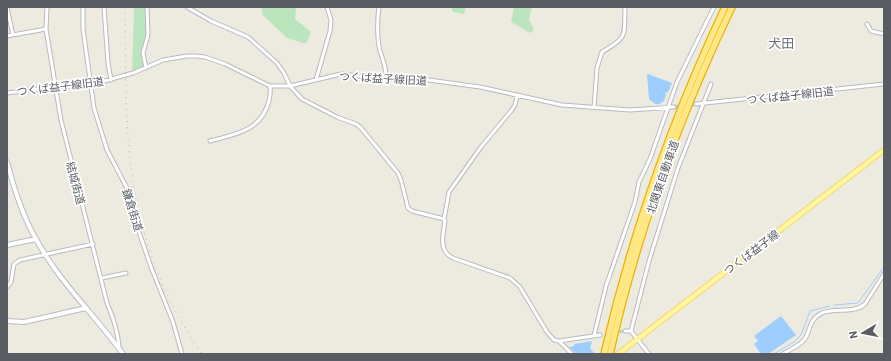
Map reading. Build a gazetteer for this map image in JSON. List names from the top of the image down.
{
  "streets": {
    "highway": ["北関東自動車道"],
    "main road": ["つくば益子線"],
    "street": ["つくば益子線旧道", "結城街道", "鎌倉街道"]
  },
  "crossings": [
    ["つくば益子線旧道", "結城街道"],
    ["つくば益子線旧道", "鎌倉街道"]
  ],
  "districts": ["犬田"],
  "north": "left"
}
